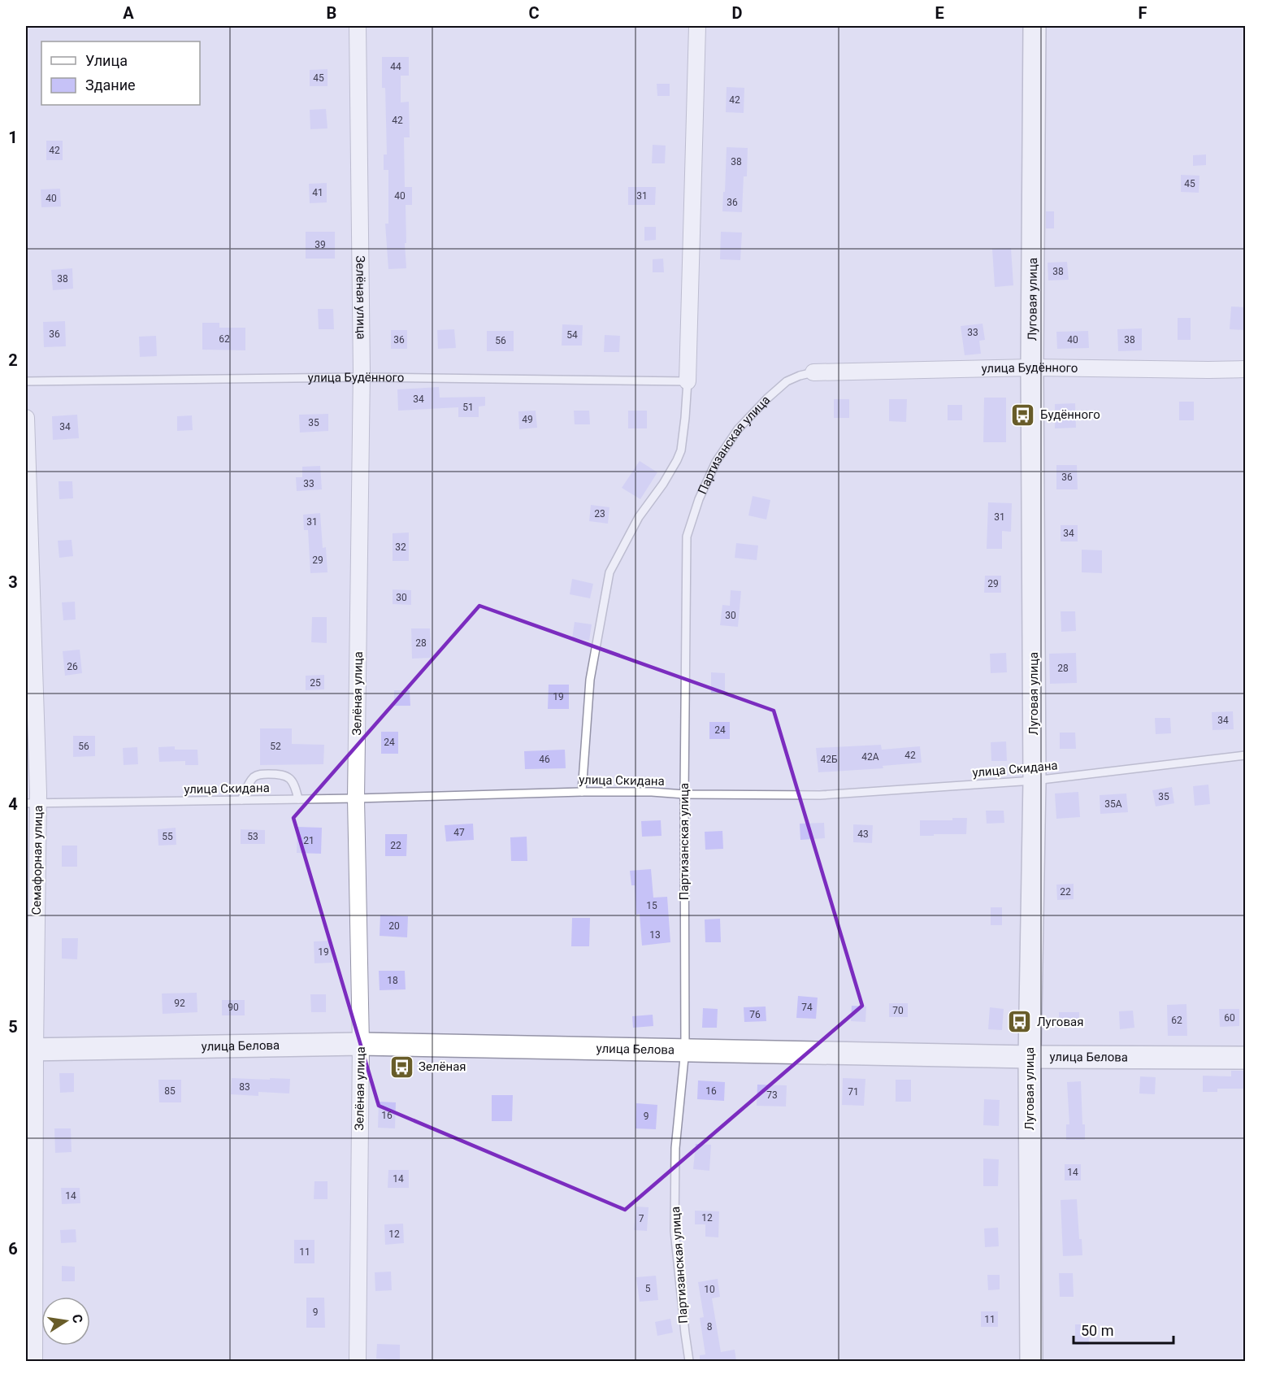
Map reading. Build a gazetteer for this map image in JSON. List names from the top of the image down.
{
  "streets": {
    "street": [
      "Зелёная улица",
      "Луговая улица",
      "улица Будённого",
      "Семафорная улица",
      "улица Белова"
    ],
    "lane": ["Партизанская улица", "улица Скидана"]
  },
  "crossings": [
    ["Зелёная улица", "улица Будённого"],
    ["Зелёная улица", "улица Скидана"],
    ["Зелёная улица", "улица Белова"],
    ["Луговая улица", "улица Будённого"],
    ["Луговая улица", "улица Скидана"],
    ["Луговая улица", "улица Белова"],
    ["улица Будённого", "Партизанская улица"],
    ["Партизанская улица", "улица Скидана"],
    ["Партизанская улица", "улица Белова"],
    ["улица Скидана", "Семафорная улица"],
    ["Семафорная улица", "улица Белова"]
  ],
  "places": {
    "bus stop": ["Будённого", "Луговая", "Зелёная"]
  },
  "house_numbers": [
    "44",
    "45",
    "42",
    "42",
    "42",
    "38",
    "45",
    "41",
    "40",
    "31",
    "40",
    "36",
    "39",
    "38",
    "38",
    "33",
    "36",
    "54",
    "62",
    "36",
    "40",
    "38",
    "56",
    "34",
    "51",
    "49",
    "35",
    "34",
    "36",
    "33",
    "23",
    "31",
    "31",
    "34",
    "32",
    "29",
    "29",
    "30",
    "30",
    "28",
    "26",
    "28",
    "25",
    "19",
    "34",
    "24",
    "24",
    "56",
    "52",
    "42",
    "42А",
    "46",
    "42Б",
    "35",
    "35А",
    "47",
    "43",
    "55",
    "53",
    "21",
    "22",
    "22",
    "15",
    "20",
    "13",
    "19",
    "18",
    "92",
    "90",
    "74",
    "70",
    "76",
    "60",
    "62",
    "83",
    "85",
    "16",
    "71",
    "73",
    "16",
    "9",
    "14",
    "14",
    "14",
    "12",
    "7",
    "12",
    "11",
    "5",
    "10",
    "9",
    "11",
    "8"
  ],
  "legend": ["Улица", "Здание"],
  "scale_bar": "50 m",
  "north": "right",
  "grid": {
    "columns": [
      "A",
      "B",
      "C",
      "D",
      "E",
      "F"
    ],
    "rows": [
      "1",
      "2",
      "3",
      "4",
      "5",
      "6"
    ]
  }
}
